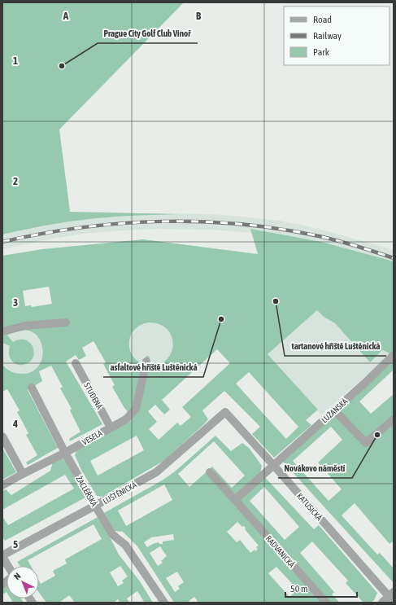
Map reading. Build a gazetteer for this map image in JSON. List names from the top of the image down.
{
  "streets": {
    "street": [
      "STUDENÁ",
      "LUŽANSKÁ",
      "VESELÁ",
      "ŽACLÉŘSKÁ",
      "LUŠTĚNICKÁ",
      "KATUSICKÁ",
      "RADVANICKÁ"
    ]
  },
  "crossings": [
    ["STUDENÁ", "VESELÁ"],
    ["LUŽANSKÁ", "KATUSICKÁ"],
    ["VESELÁ", "ŽACLÉŘSKÁ"],
    ["ŽACLÉŘSKÁ", "LUŠTĚNICKÁ"],
    ["LUŠTĚNICKÁ", "KATUSICKÁ"]
  ],
  "places": [
    "Prague City Golf Club Vinoř",
    "tartanové hřiště Luštěnická",
    "asfaltové hřiště Luštěnická",
    "Novákovo náměstí"
  ],
  "legend": ["Road", "Railway", "Park"],
  "scale_bar": "50 m",
  "north": "top left",
  "grid": {
    "columns": ["A", "B"],
    "rows": [
      "1",
      "2",
      "3",
      "4",
      "5"
    ]
  }
}
